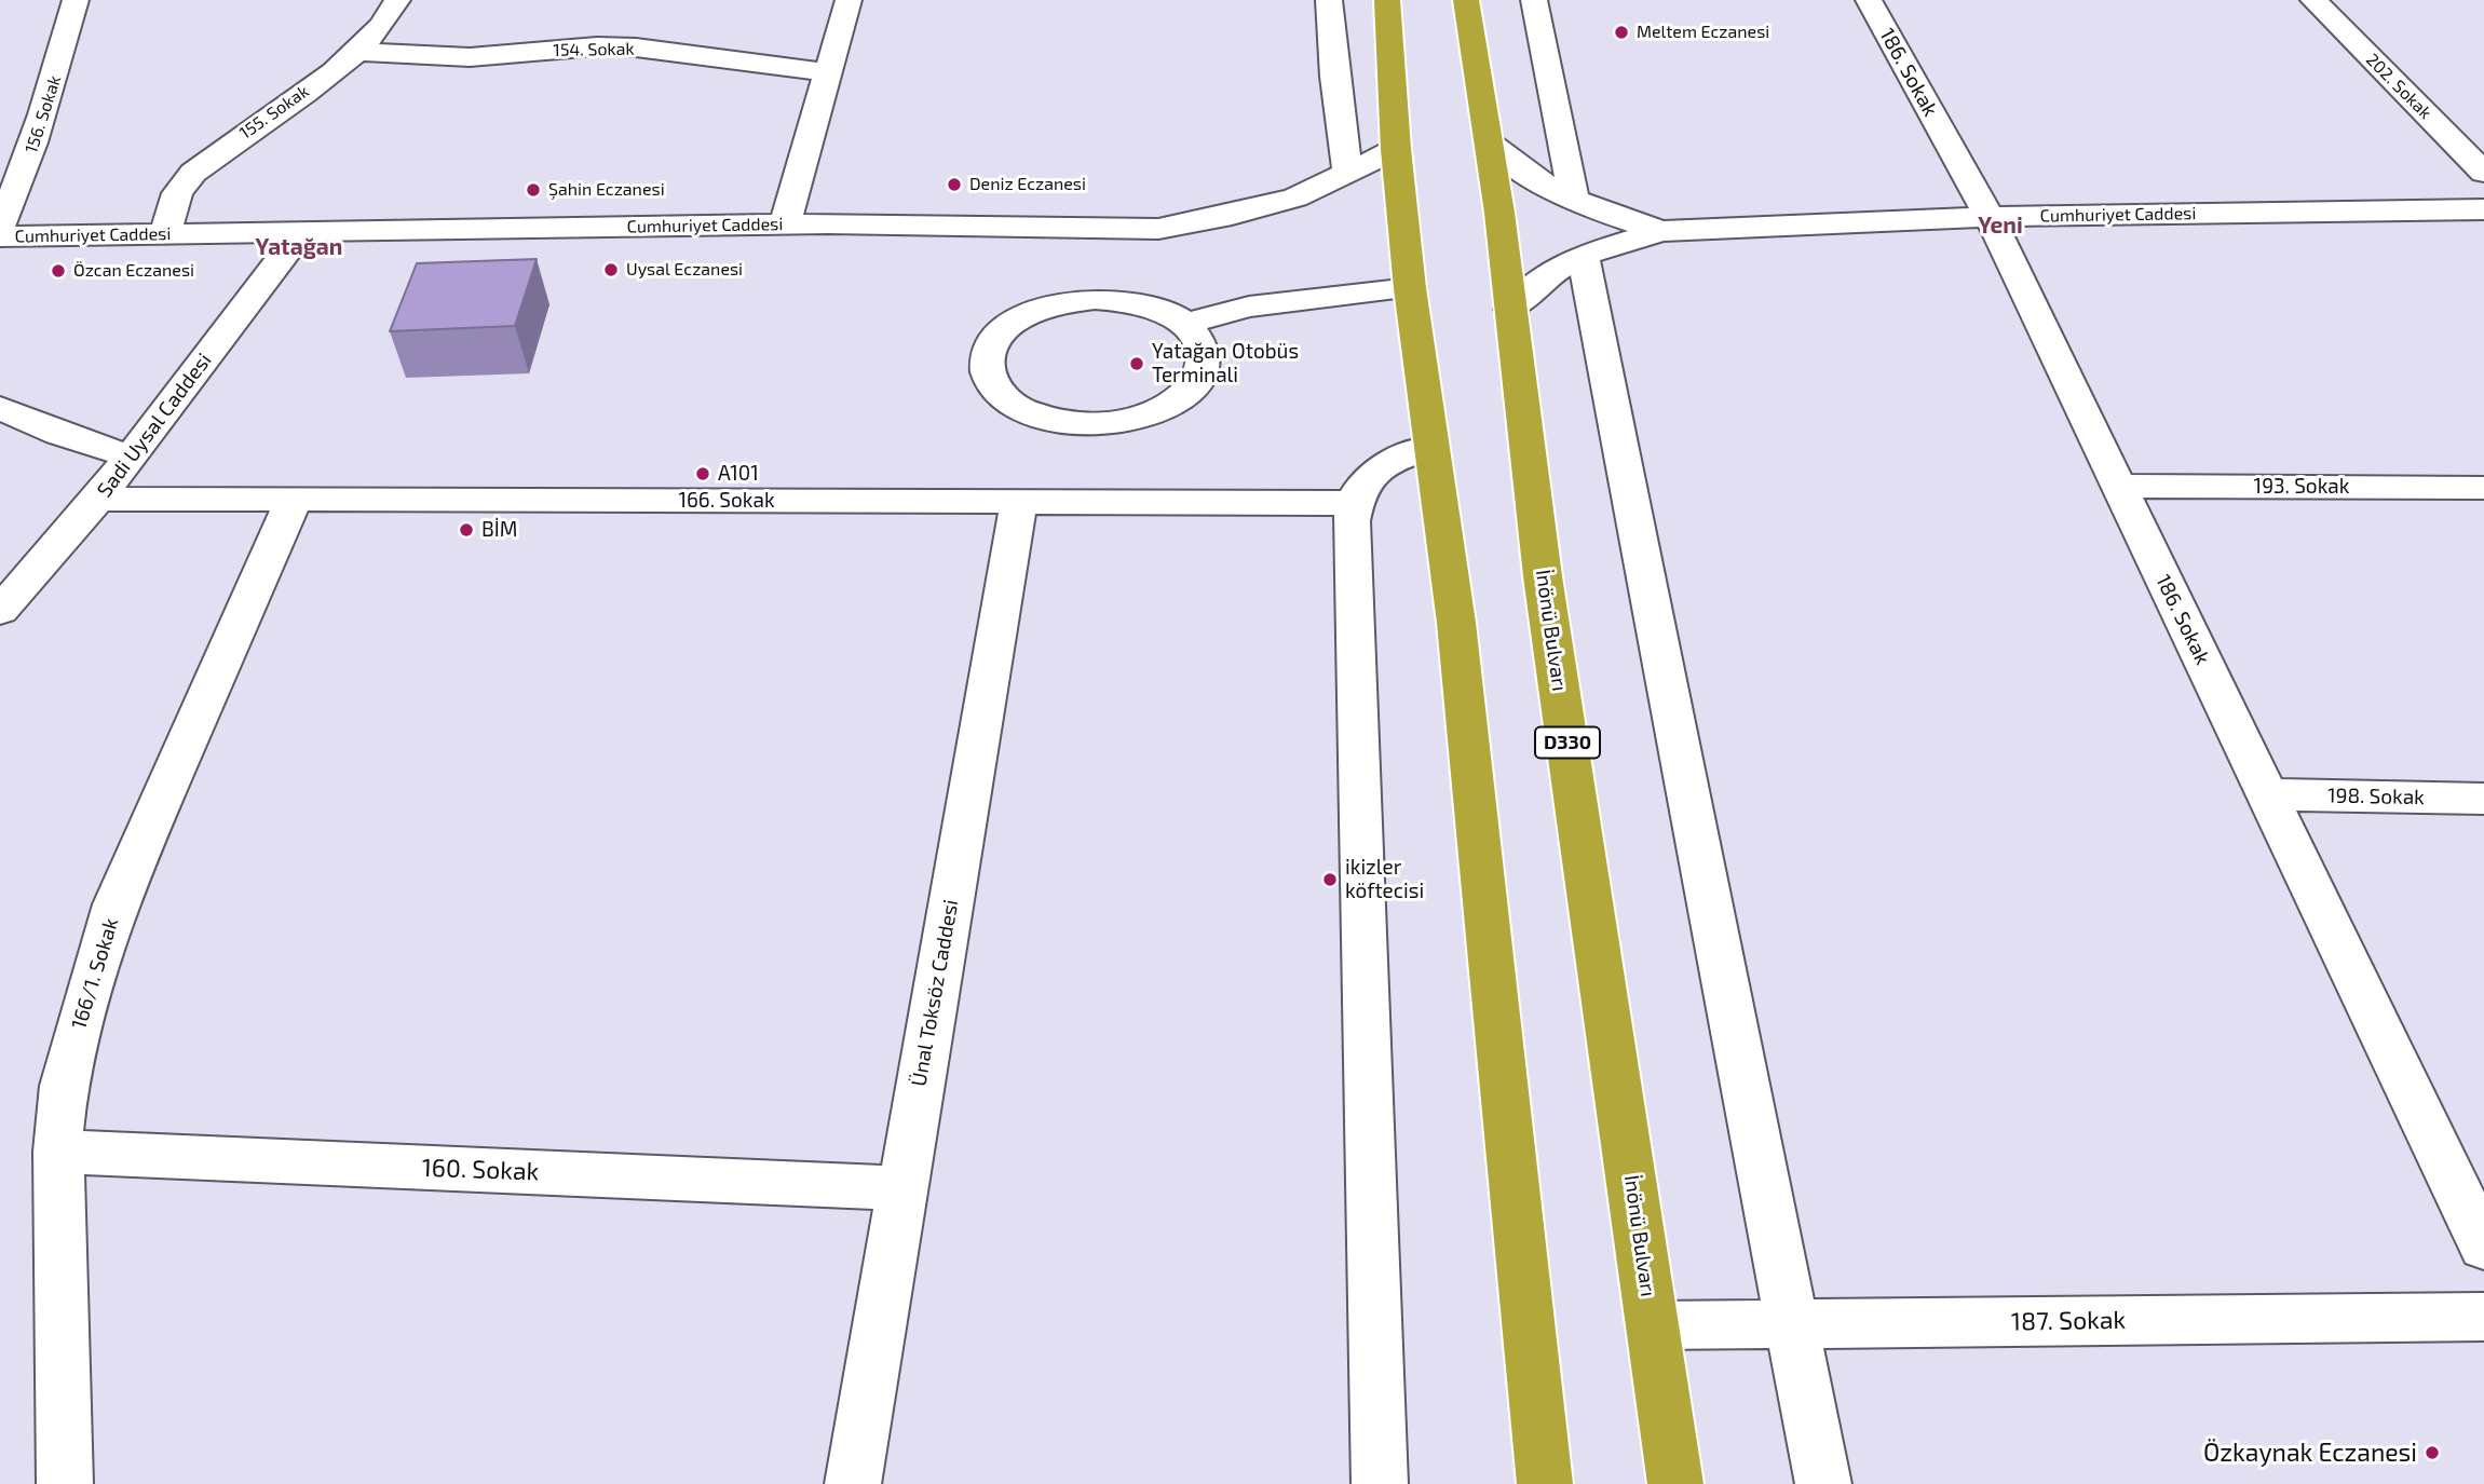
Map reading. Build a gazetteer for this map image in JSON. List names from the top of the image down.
{
  "streets": {
    "highway": ["İnönü Bulvarı", "D330"],
    "street": [
      "154. Sokak",
      "186. Sokak",
      "202. Sokak",
      "155. Sokak",
      "156. Sokak",
      "Cumhuriyet Caddesi",
      "Sadi Uysal Caddesi",
      "193. Sokak",
      "166. Sokak",
      "198. Sokak",
      "166/1. Sokak",
      "Ünal Toksöz Caddesi",
      "160. Sokak",
      "187. Sokak"
    ]
  },
  "crossings": [
    ["154. Sokak", "155. Sokak"],
    ["186. Sokak", "Cumhuriyet Caddesi"],
    ["186. Sokak", "193. Sokak"],
    ["186. Sokak", "198. Sokak"],
    ["155. Sokak", "Cumhuriyet Caddesi"],
    ["Cumhuriyet Caddesi", "Sadi Uysal Caddesi"],
    ["Cumhuriyet Caddesi", "İnönü Bulvarı"],
    ["Sadi Uysal Caddesi", "166. Sokak"],
    ["166. Sokak", "166/1. Sokak"],
    ["166. Sokak", "Ünal Toksöz Caddesi"],
    ["İnönü Bulvarı", "187. Sokak"],
    ["166/1. Sokak", "160. Sokak"],
    ["Ünal Toksöz Caddesi", "160. Sokak"]
  ],
  "districts": ["Yeni", "Yatağan"],
  "places": [
    "Meltem Eczanesi",
    "Deniz Eczanesi",
    "Şahin Eczanesi",
    "Uysal Eczanesi",
    "Özcan Eczanesi",
    "Yatağan Otobüs Terminali",
    "A101",
    "BİM",
    "ikizler köftecisi",
    "Özkaynak Eczanesi"
  ]
}
